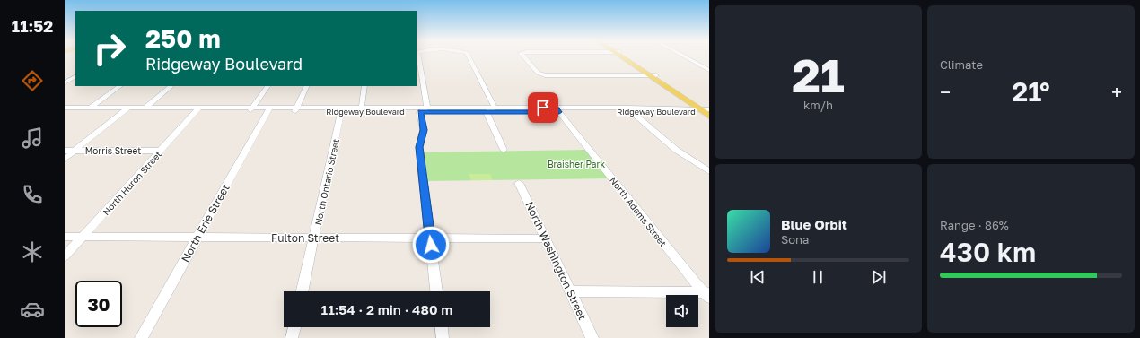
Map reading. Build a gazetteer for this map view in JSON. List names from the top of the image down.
{
  "streets": {
    "street": [
      "Ridgeway Boulevard",
      "Morris Street",
      "North Ontario Street",
      "North Huron Street",
      "North Adams Street",
      "North Erie Street",
      "Fulton Street",
      "North Washington Street"
    ]
  },
  "crossings": [
    ["Ridgeway Boulevard", "North Ontario Street"],
    ["Ridgeway Boulevard", "North Huron Street"],
    ["Ridgeway Boulevard", "North Adams Street"],
    ["Ridgeway Boulevard", "North Erie Street"],
    ["Morris Street", "North Huron Street"],
    ["North Ontario Street", "Fulton Street"],
    ["North Huron Street", "Fulton Street"],
    ["North Erie Street", "Fulton Street"],
    ["Fulton Street", "North Washington Street"]
  ],
  "parks": ["Braisher Park"],
  "page": {
    "tabs": "11:52",
    "tile": [
      ["21", "km/h"],
      "Climate",
      ["Range · 86%", "430 km"]
    ],
    "turn": ["250 m", "Ridgeway Boulevard"],
    "heat": ["−", "21°", "+"],
    "song": ["Blue Orbit", "Sona"],
    "limit": "30",
    "trip": "11:54 · 2 min · 480 m"
  }
}
